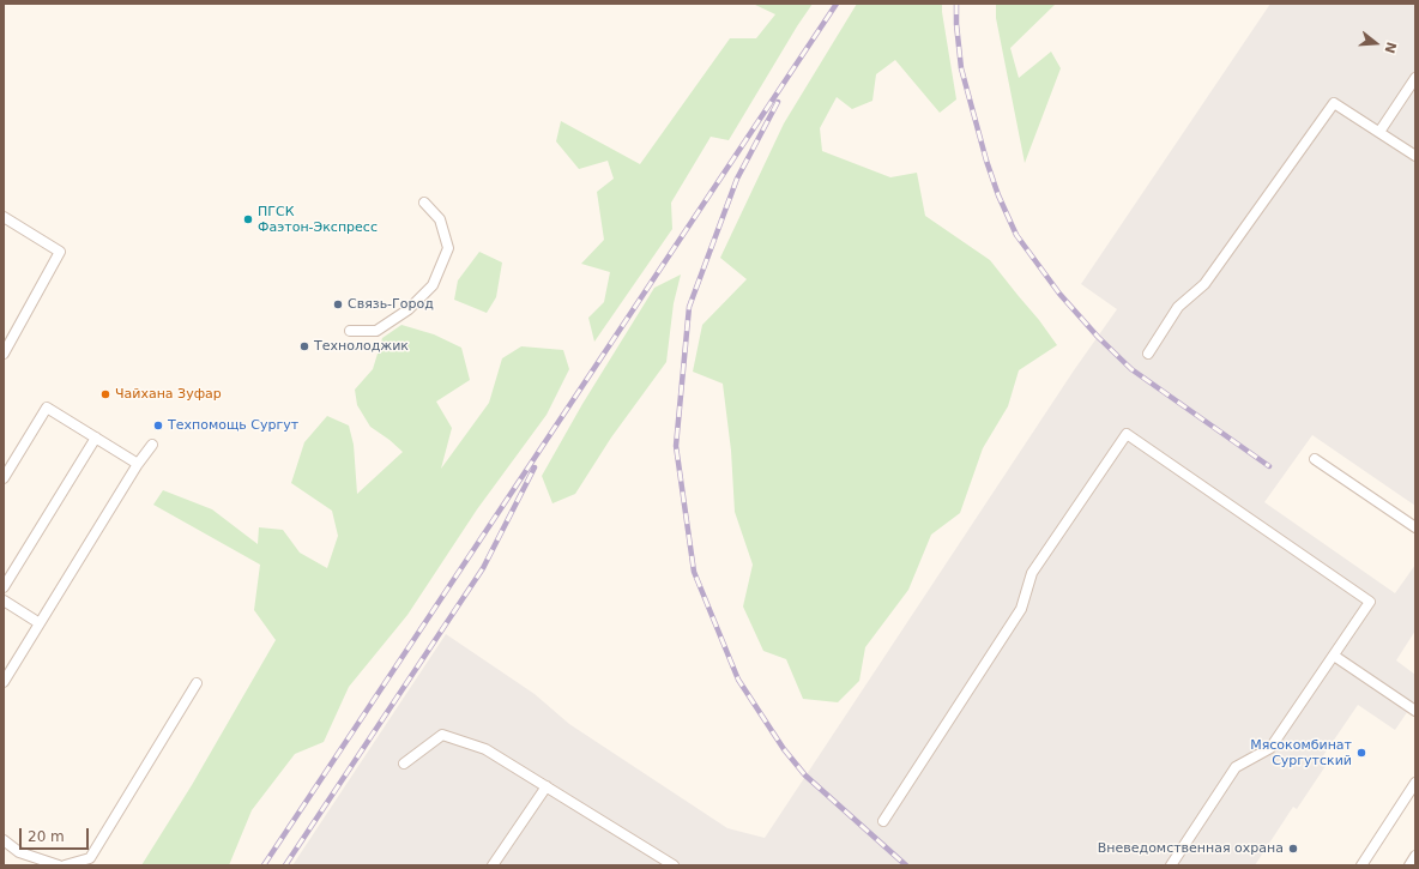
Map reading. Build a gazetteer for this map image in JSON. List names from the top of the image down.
{
  "places": [
    "ПГСК Фаэтон-Экспресс",
    "Связь-Город",
    "Технолоджик",
    "Чайхана Зуфар",
    "Техпомощь Сургут",
    "Мясокомбинат Сургутский",
    "Вневедомственная охрана"
  ],
  "scale_bar": "20 m",
  "north": "right"
}
